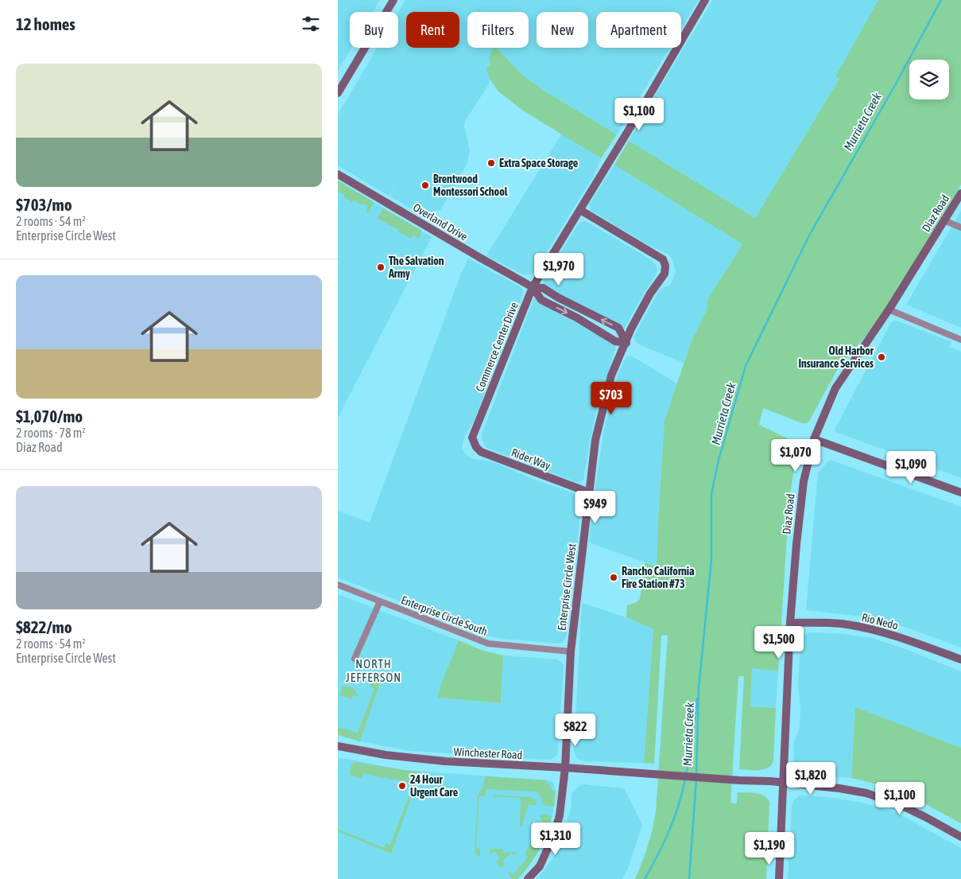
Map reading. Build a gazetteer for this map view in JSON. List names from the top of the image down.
{
  "streets": {
    "street": [
      "Diaz Road",
      "Overland Drive",
      "Commerce Center Drive",
      "Rider Way",
      "Enterprise Circle West",
      "Enterprise Circle South",
      "Rio Nedo",
      "Winchester Road"
    ]
  },
  "crossings": [
    ["Diaz Road", "Rio Nedo"],
    ["Diaz Road", "Winchester Road"],
    ["Overland Drive", "Commerce Center Drive"],
    ["Overland Drive", "Enterprise Circle West"],
    ["Commerce Center Drive", "Rider Way"],
    ["Commerce Center Drive", "Enterprise Circle West"],
    ["Rider Way", "Enterprise Circle West"],
    ["Enterprise Circle West", "Enterprise Circle South"],
    ["Enterprise Circle West", "Winchester Road"]
  ],
  "districts": ["NORTH JEFFERSON"],
  "water": ["Murrieta Creek"],
  "places": [
    "Extra Space Storage",
    "Brentwood Montessori School",
    "The Salvation Army",
    "Old Harbor Insurance Services",
    "Rancho California Fire Station #73",
    "24 Hour Urgent Care"
  ],
  "page": {
    "heading": "12 homes",
    "chip": [
      "Buy",
      "Rent",
      "Filters",
      "New",
      "Apartment"
    ],
    "list": [
      {
        "name": "$703/mo",
        "note": "2 rooms · 54 m² · Enterprise Circle West"
      },
      {
        "name": "$1,070/mo",
        "note": "2 rooms · 78 m² · Diaz Road"
      },
      {
        "name": "$822/mo",
        "note": "2 rooms · 54 m² · Enterprise Circle West"
      }
    ],
    "price": [
      "$1,100",
      "$1,970",
      "$703",
      "$1,070",
      "$1,090",
      "$949",
      "$1,500",
      "$822",
      "$1,820",
      "$1,100",
      "$1,310",
      "$1,190"
    ]
  }
}
